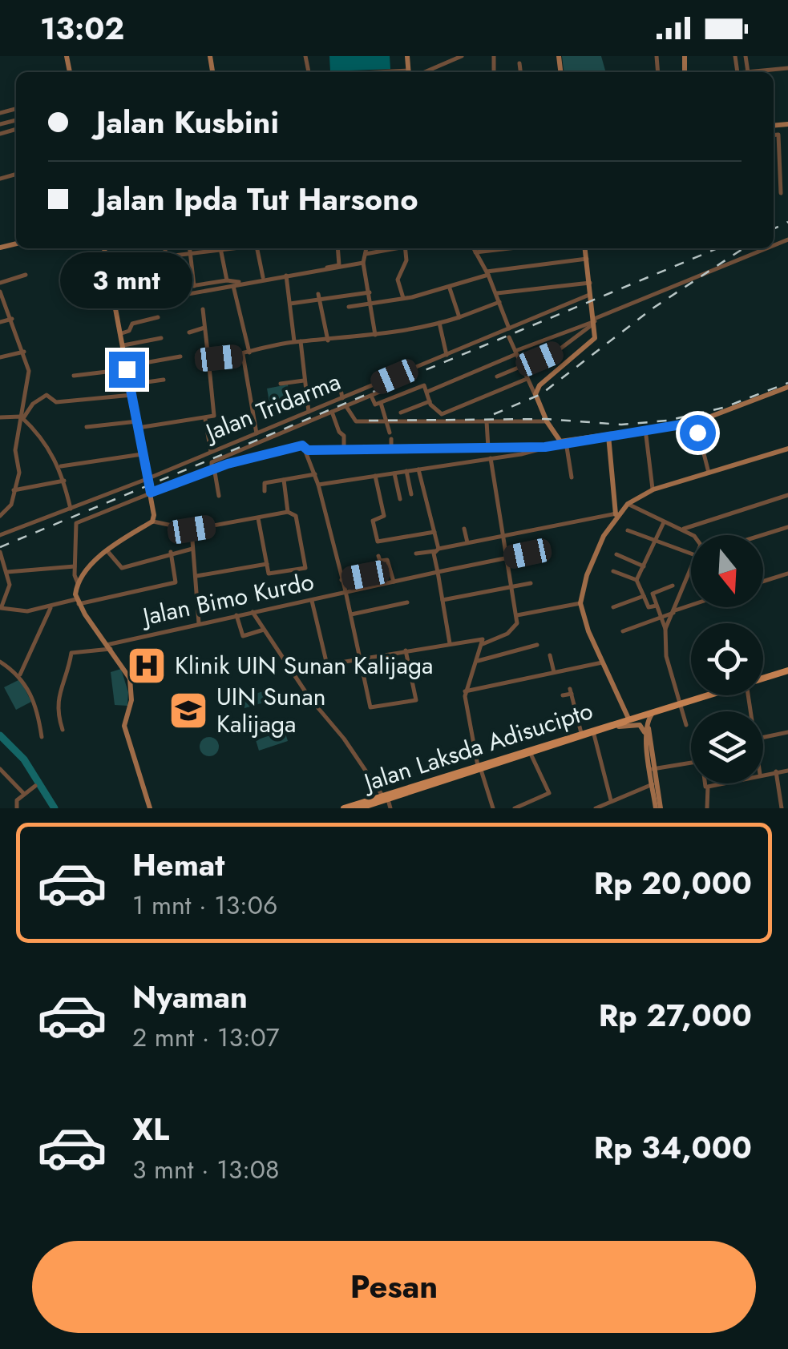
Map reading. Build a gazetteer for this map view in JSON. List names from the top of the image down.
{
  "streets": {
    "main road": ["Jalan Laksda Adisucipto"],
    "street": ["Jalan Tridarma", "Jalan Bimo Kurdo"]
  },
  "places": {
    "hospital": ["Klinik UIN Sunan Kalijaga"],
    "school or university": ["UIN Sunan Kalijaga"]
  },
  "north": "bottom",
  "page": {
    "status": "13:02",
    "banner": ["Jalan Kusbini", "Jalan Ipda Tut Harsono"],
    "bubble": "3 mnt",
    "list": [
      {
        "name": "Hemat",
        "note": "1 mnt · 13:06",
        "value": "Rp 20,000"
      },
      {
        "name": "Nyaman",
        "note": "2 mnt · 13:07",
        "value": "Rp 27,000"
      },
      {
        "name": "XL",
        "note": "3 mnt · 13:08",
        "value": "Rp 34,000"
      }
    ],
    "buttons": "Pesan"
  }
}
